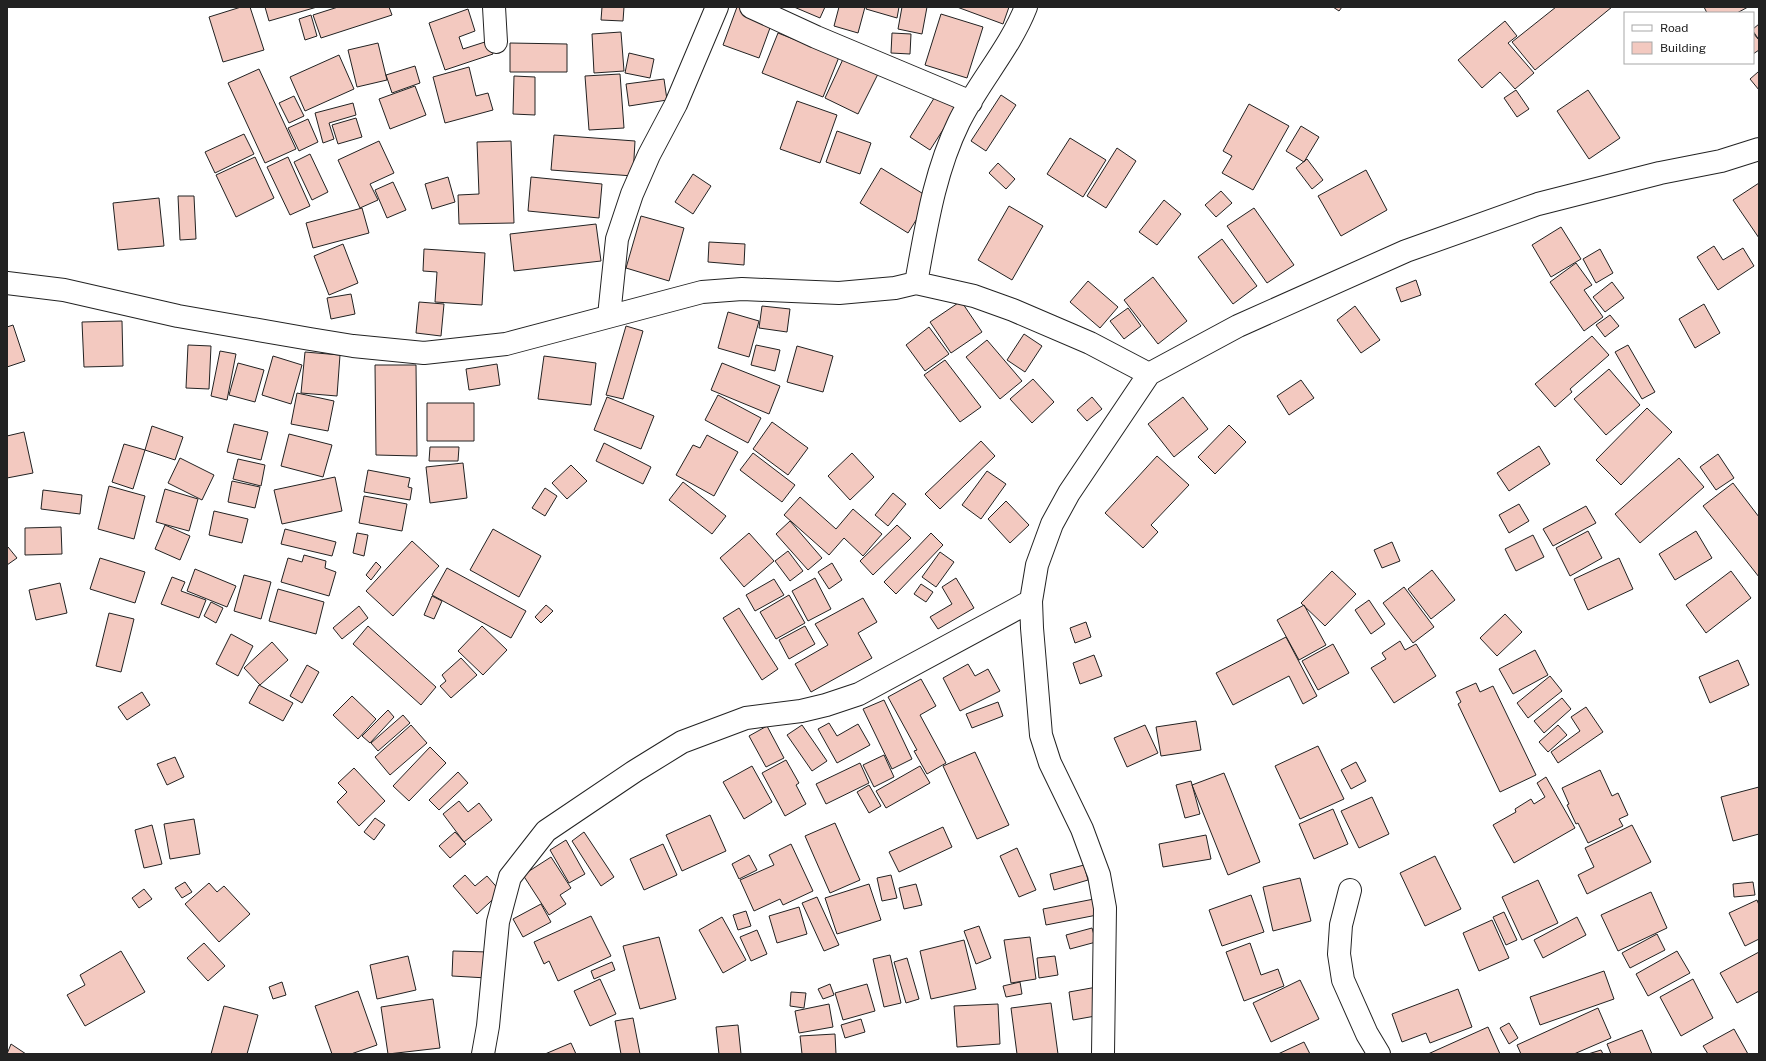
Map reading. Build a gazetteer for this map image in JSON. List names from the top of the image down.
{
  "legend": ["Road", "Building"]
}
